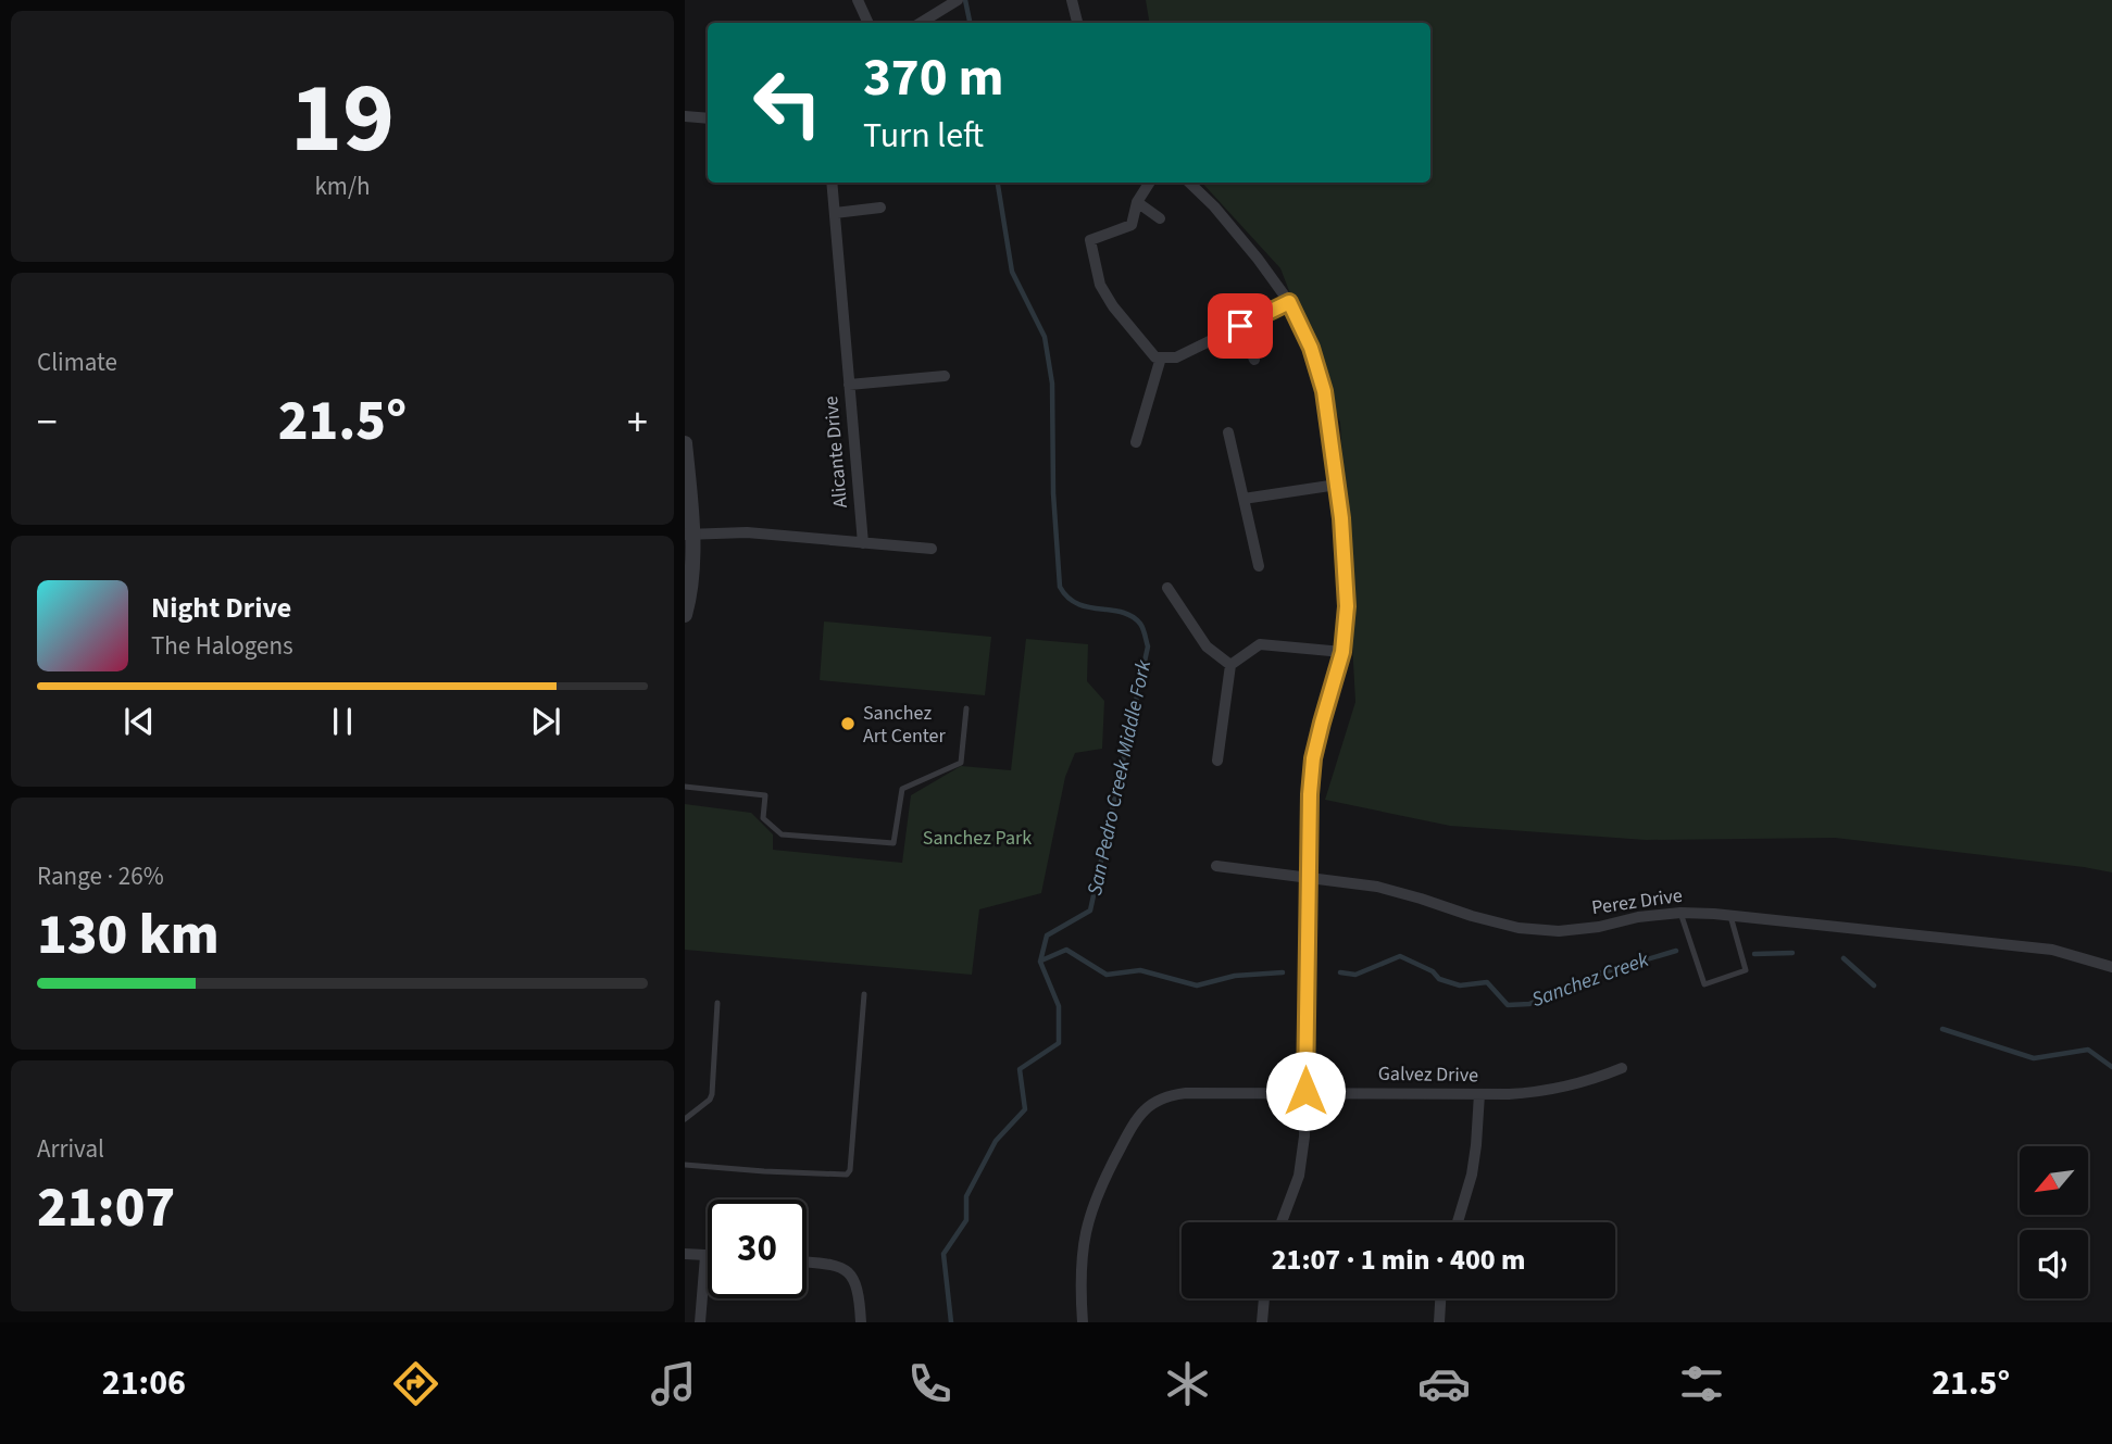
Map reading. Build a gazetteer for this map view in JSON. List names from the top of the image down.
{
  "streets": {
    "street": ["Alicante Drive", "Perez Drive", "Galvez Drive"]
  },
  "water": ["San Pedro Creek Middle Fork", "Sanchez Creek"],
  "parks": ["Sanchez Park"],
  "places": ["Sanchez Art Center"],
  "north": "bottom left",
  "page": {
    "tile": [
      ["19", "km/h"],
      "Climate",
      ["Range · 26%", "130 km"],
      ["Arrival", "21:07"]
    ],
    "turn": ["370 m", "Turn left"],
    "heat": ["−", "21.5°", "+"],
    "song": ["Night Drive", "The Halogens"],
    "limit": "30",
    "trip": "21:07 · 1 min · 400 m",
    "tabs": ["21:06", "21.5°"]
  }
}
